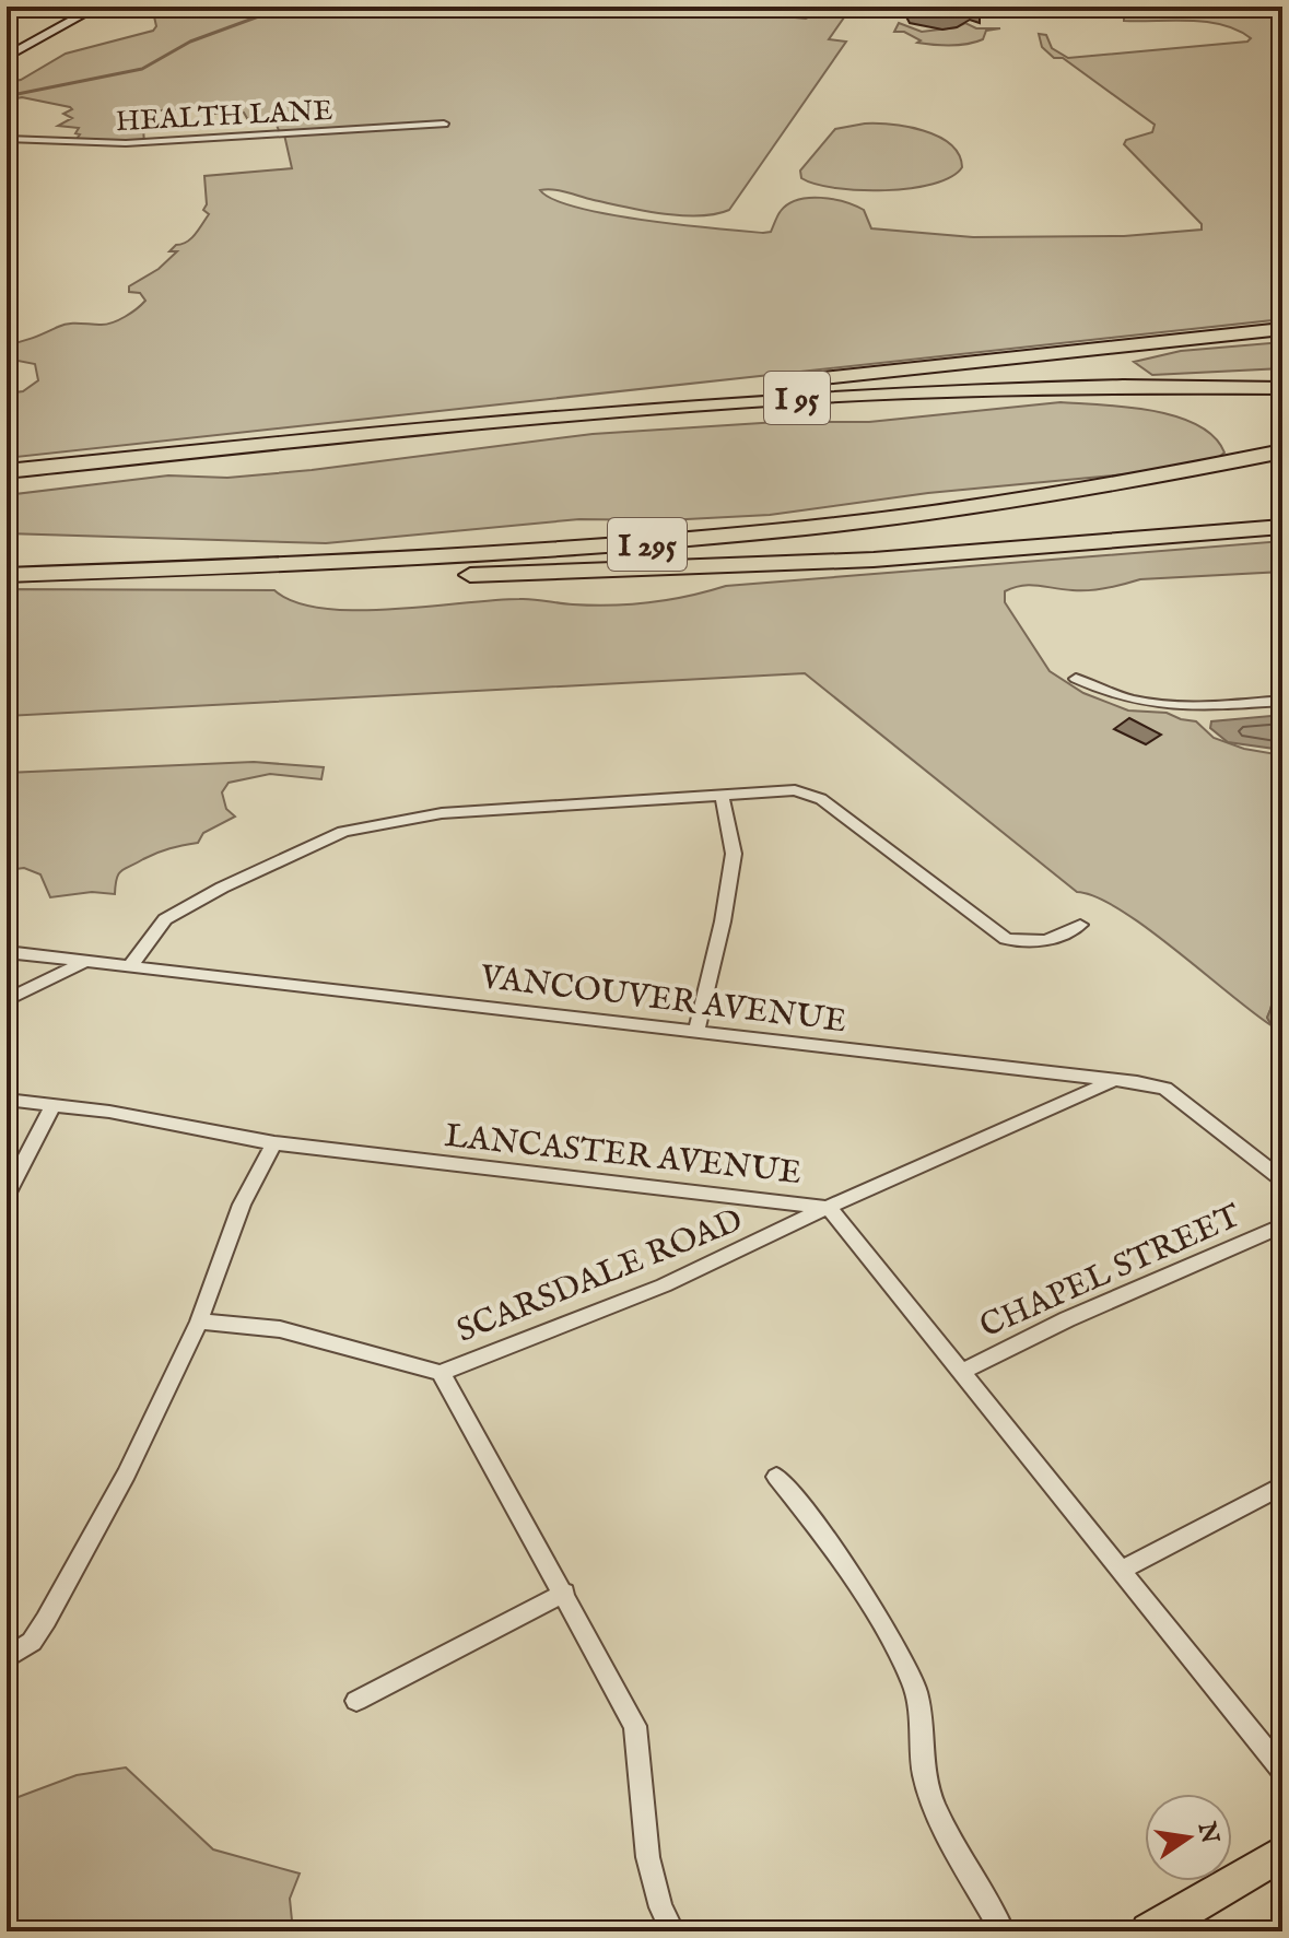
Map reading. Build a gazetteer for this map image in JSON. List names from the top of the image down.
{
  "streets": {
    "highway": ["I 95", "I 295"],
    "street": [
      "HEALTH LANE",
      "VANCOUVER AVENUE",
      "LANCASTER AVENUE",
      "CHAPEL STREET",
      "SCARSDALE ROAD"
    ]
  },
  "crossings": [
    ["VANCOUVER AVENUE", "SCARSDALE ROAD"],
    ["LANCASTER AVENUE", "CHAPEL STREET"],
    ["LANCASTER AVENUE", "SCARSDALE ROAD"]
  ],
  "north": "right"
}
